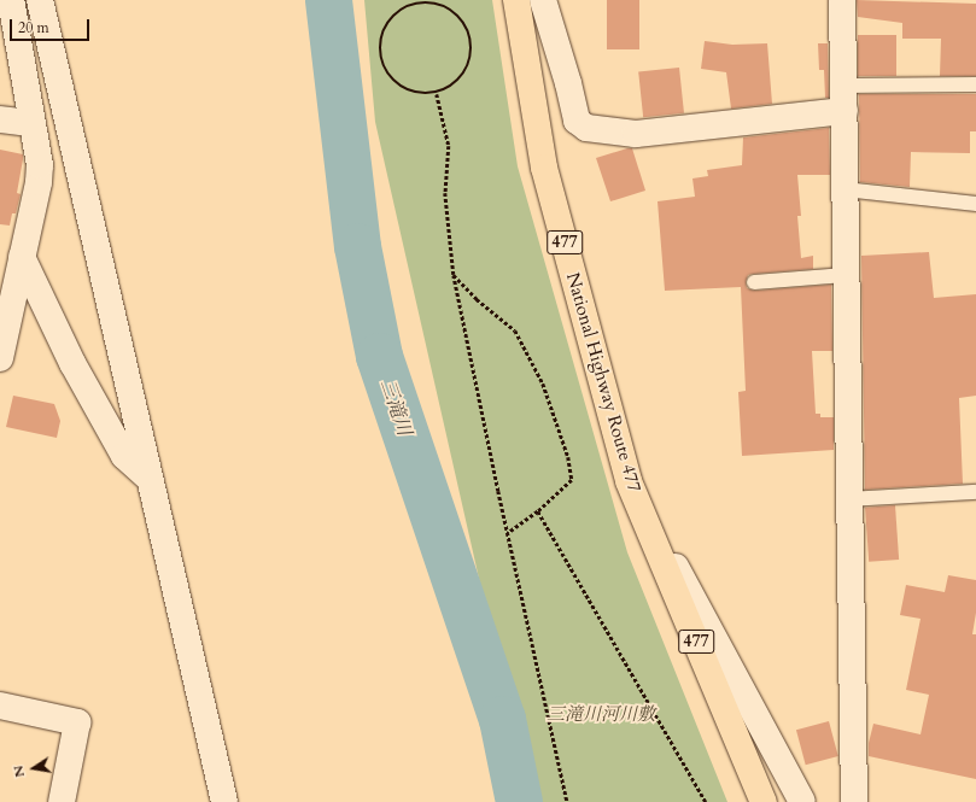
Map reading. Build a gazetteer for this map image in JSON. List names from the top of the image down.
{
  "streets": {
    "highway": ["477", "National Highway Route 477"]
  },
  "water": ["三滝川"],
  "parks": ["三滝川河川敷"],
  "scale_bar": "20 m",
  "north": "left"
}
